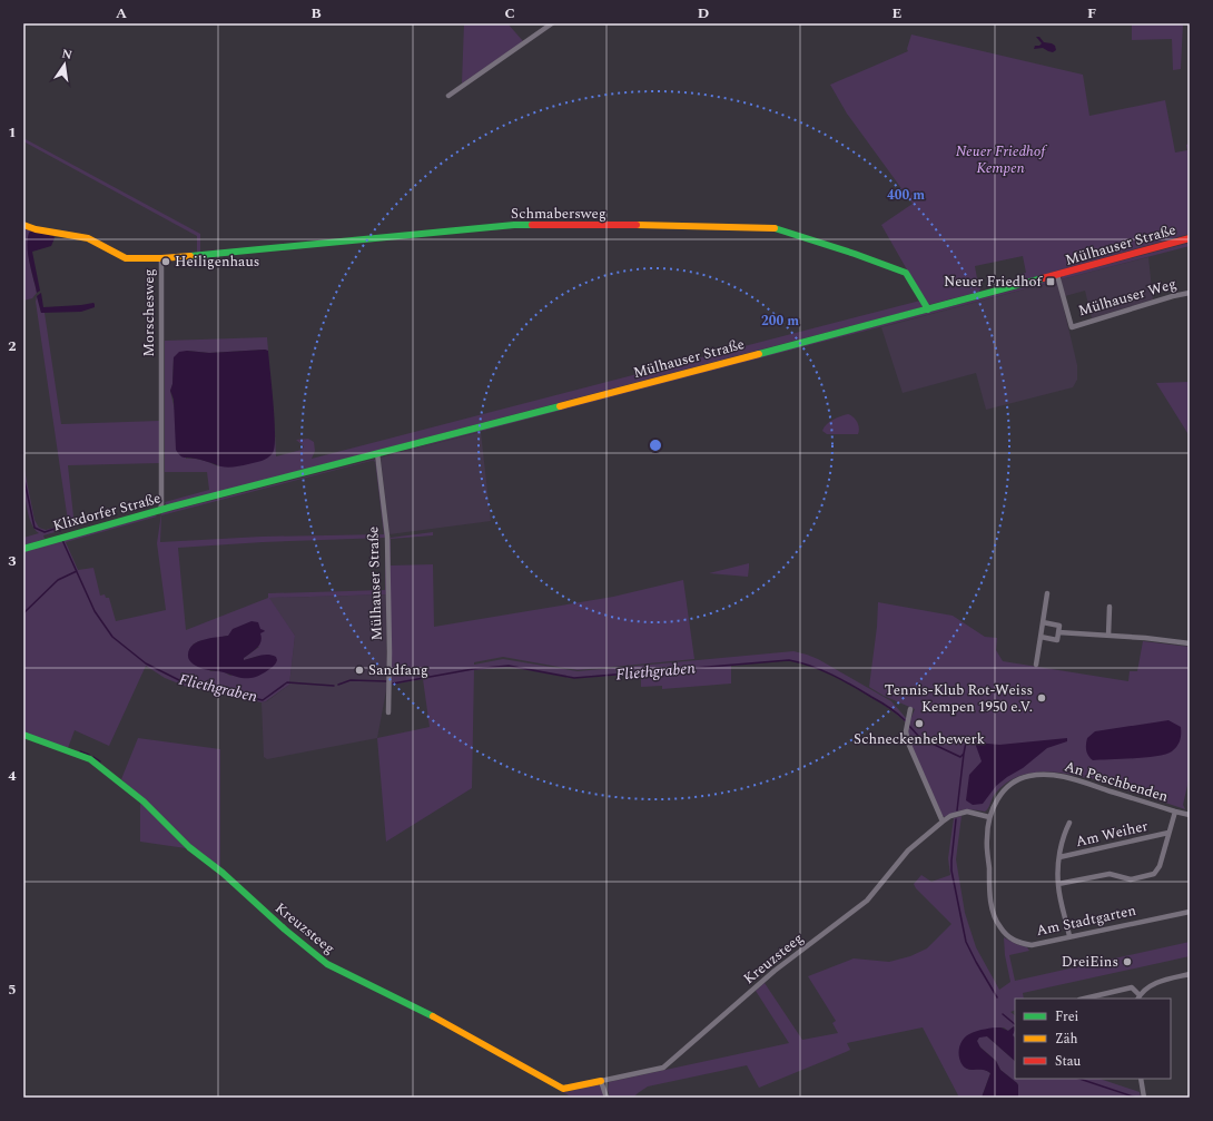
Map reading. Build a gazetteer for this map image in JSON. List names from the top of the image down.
{
  "streets": {
    "street": [
      "Schmabersweg",
      "Mülhauser Straße",
      "Mülhauser Weg",
      "Morschesweg",
      "Klixdorfer Straße",
      "An Peschbenden",
      "Am Weiher",
      "Am Stadtgarten",
      "Kreuzsteeg"
    ]
  },
  "crossings": [
    ["Schmabersweg", "Mülhauser Straße"],
    ["Schmabersweg", "Morschesweg"],
    ["Mülhauser Straße", "Mülhauser Weg"],
    ["Mülhauser Straße", "Klixdorfer Straße"],
    ["Morschesweg", "Klixdorfer Straße"],
    ["An Peschbenden", "Am Weiher"],
    ["An Peschbenden", "Am Stadtgarten"],
    ["An Peschbenden", "Kreuzsteeg"],
    ["Am Weiher", "Am Stadtgarten"],
    ["Am Stadtgarten", "Kreuzsteeg"]
  ],
  "water": ["Fliethgraben"],
  "parks": ["Neuer Friedhof Kempen"],
  "places": {
    "other": [
      "Heiligenhaus",
      "Sandfang",
      "Tennis-Klub Rot-Weiss Kempen 1950 e.V.",
      "Schneckenhebewerk",
      "DreiEins"
    ],
    "transit": ["Neuer Friedhof"]
  },
  "legend": ["Frei", "Zäh", "Stau"],
  "north": "top",
  "grid": {
    "columns": [
      "A",
      "B",
      "C",
      "D",
      "E",
      "F"
    ],
    "rows": [
      "1",
      "2",
      "3",
      "4",
      "5"
    ]
  },
  "rings": ["400 m", "200 m"]
}
